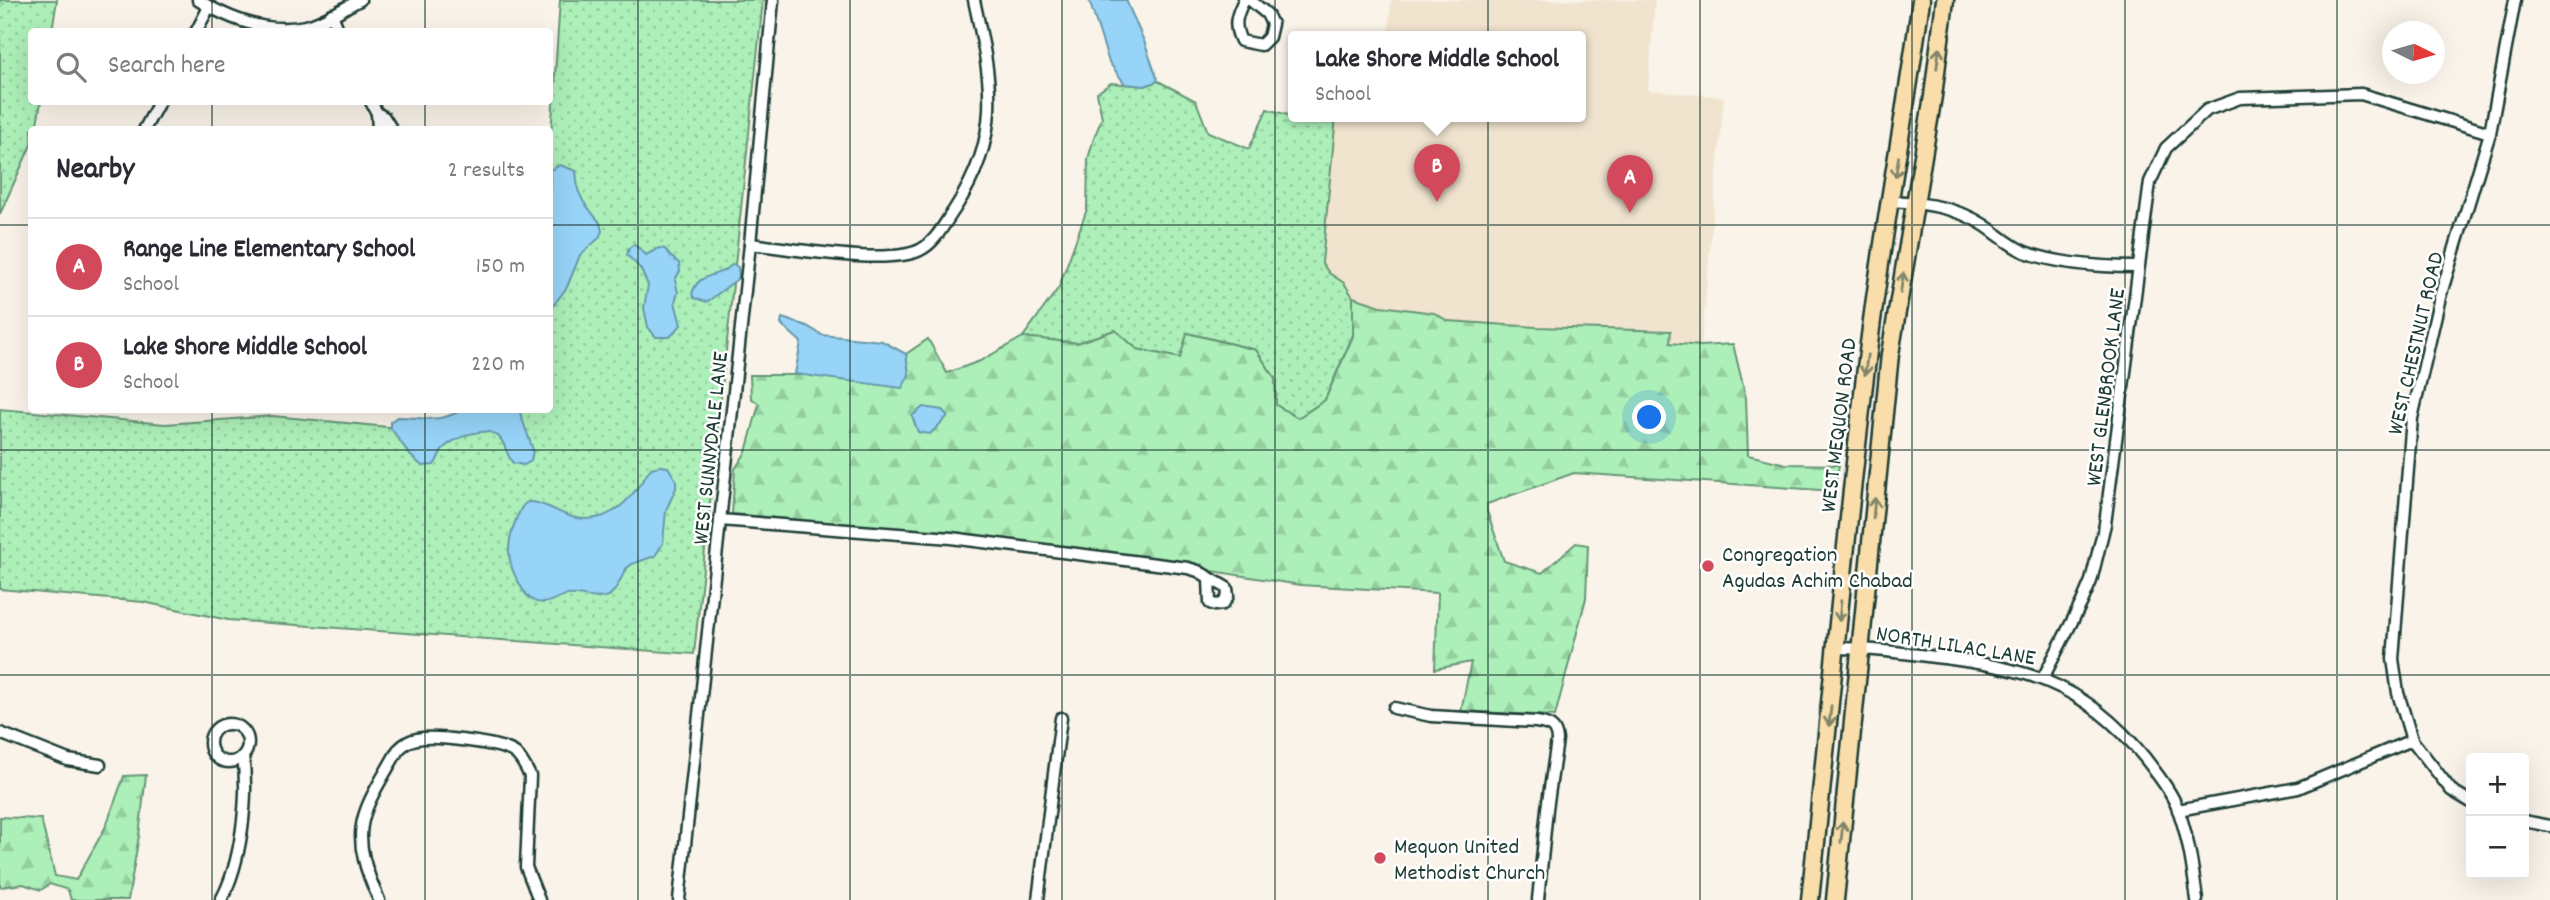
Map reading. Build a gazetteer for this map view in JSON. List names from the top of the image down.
{
  "streets": {
    "main road": ["WEST MEQUON ROAD"],
    "street": [
      "WEST CHESTNUT ROAD",
      "WEST GLENBROOK LANE",
      "WEST SUNNYDALE LANE",
      "NORTH LILAC LANE"
    ]
  },
  "crossings": [
    ["WEST CHESTNUT ROAD", "WEST GLENBROOK LANE"],
    ["WEST GLENBROOK LANE", "NORTH LILAC LANE"],
    ["WEST MEQUON ROAD", "NORTH LILAC LANE"]
  ],
  "places": ["Congregation Agudas Achim Chabad", "Mequon United Methodist Church"],
  "north": "right",
  "page": {
    "search": "Search here",
    "popup": ["Lake Shore Middle School", "School"],
    "heading": ["Nearby", "2 results"],
    "pins": ["B", "A"],
    "list": [
      {
        "mark": "A",
        "name": "Range Line Elementary School",
        "note": "School",
        "value": "150 m"
      },
      {
        "mark": "B",
        "name": "Lake Shore Middle School",
        "note": "School",
        "value": "220 m"
      }
    ],
    "map_buttons": ["+", "−"]
  }
}
